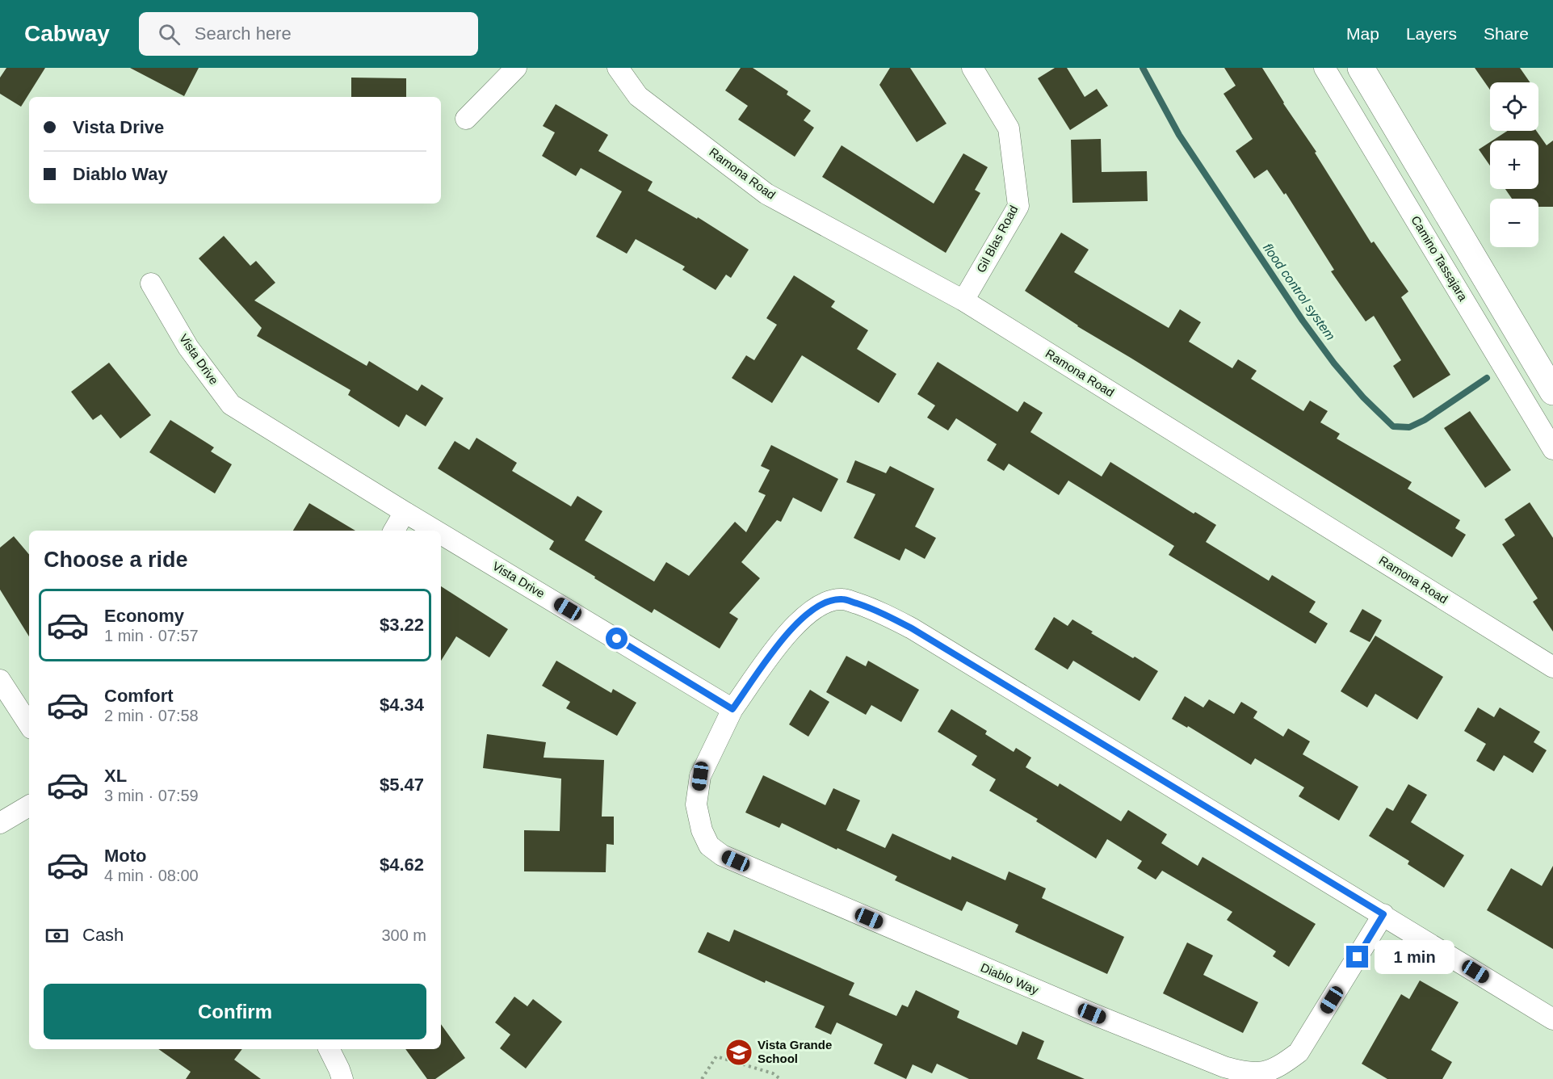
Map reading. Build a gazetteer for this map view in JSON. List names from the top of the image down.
{
  "streets": {
    "street": [
      "Ramona Road",
      "Gil Blas Road",
      "Camino Tassajara",
      "Vista Drive",
      "Diablo Way"
    ]
  },
  "crossings": [
    ["Ramona Road", "Gil Blas Road"],
    ["Vista Drive", "Diablo Way"]
  ],
  "water": ["flood control system"],
  "places": {
    "school or university": ["Vista Grande School"]
  },
  "page": {
    "header": "Cabway",
    "search": "Search here",
    "nav": ["Map", "Layers", "Share"],
    "map_buttons": ["+", "−"],
    "banner": ["Vista Drive", "Diablo Way"],
    "heading": "Choose a ride",
    "list": [
      {
        "name": "Economy",
        "note": "1 min · 07:57",
        "value": "$3.22"
      },
      {
        "name": "Comfort",
        "note": "2 min · 07:58",
        "value": "$4.34"
      },
      {
        "name": "XL",
        "note": "3 min · 07:59",
        "value": "$5.47"
      },
      {
        "name": "Moto",
        "note": "4 min · 08:00",
        "value": "$4.62"
      }
    ],
    "pay": ["Cash", "300 m"],
    "bubble": "1 min",
    "buttons": "Confirm"
  }
}
